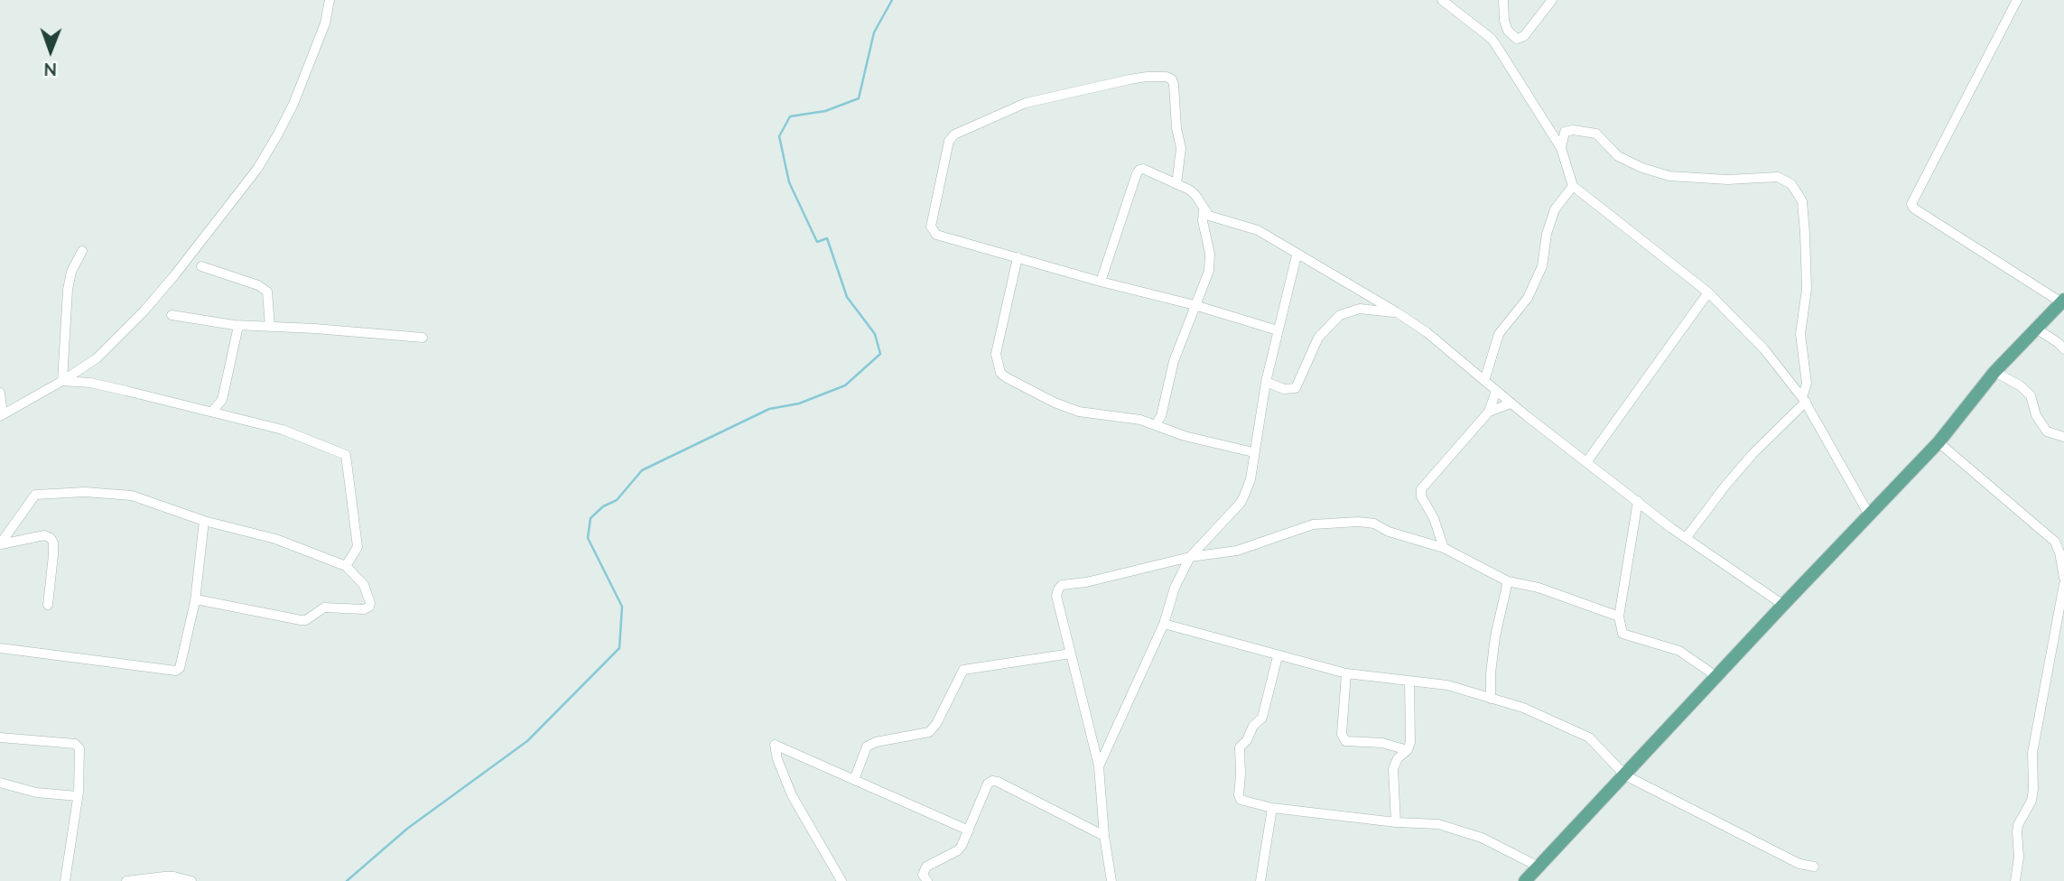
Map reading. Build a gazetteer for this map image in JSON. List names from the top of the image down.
{
  "north": "bottom"
}
